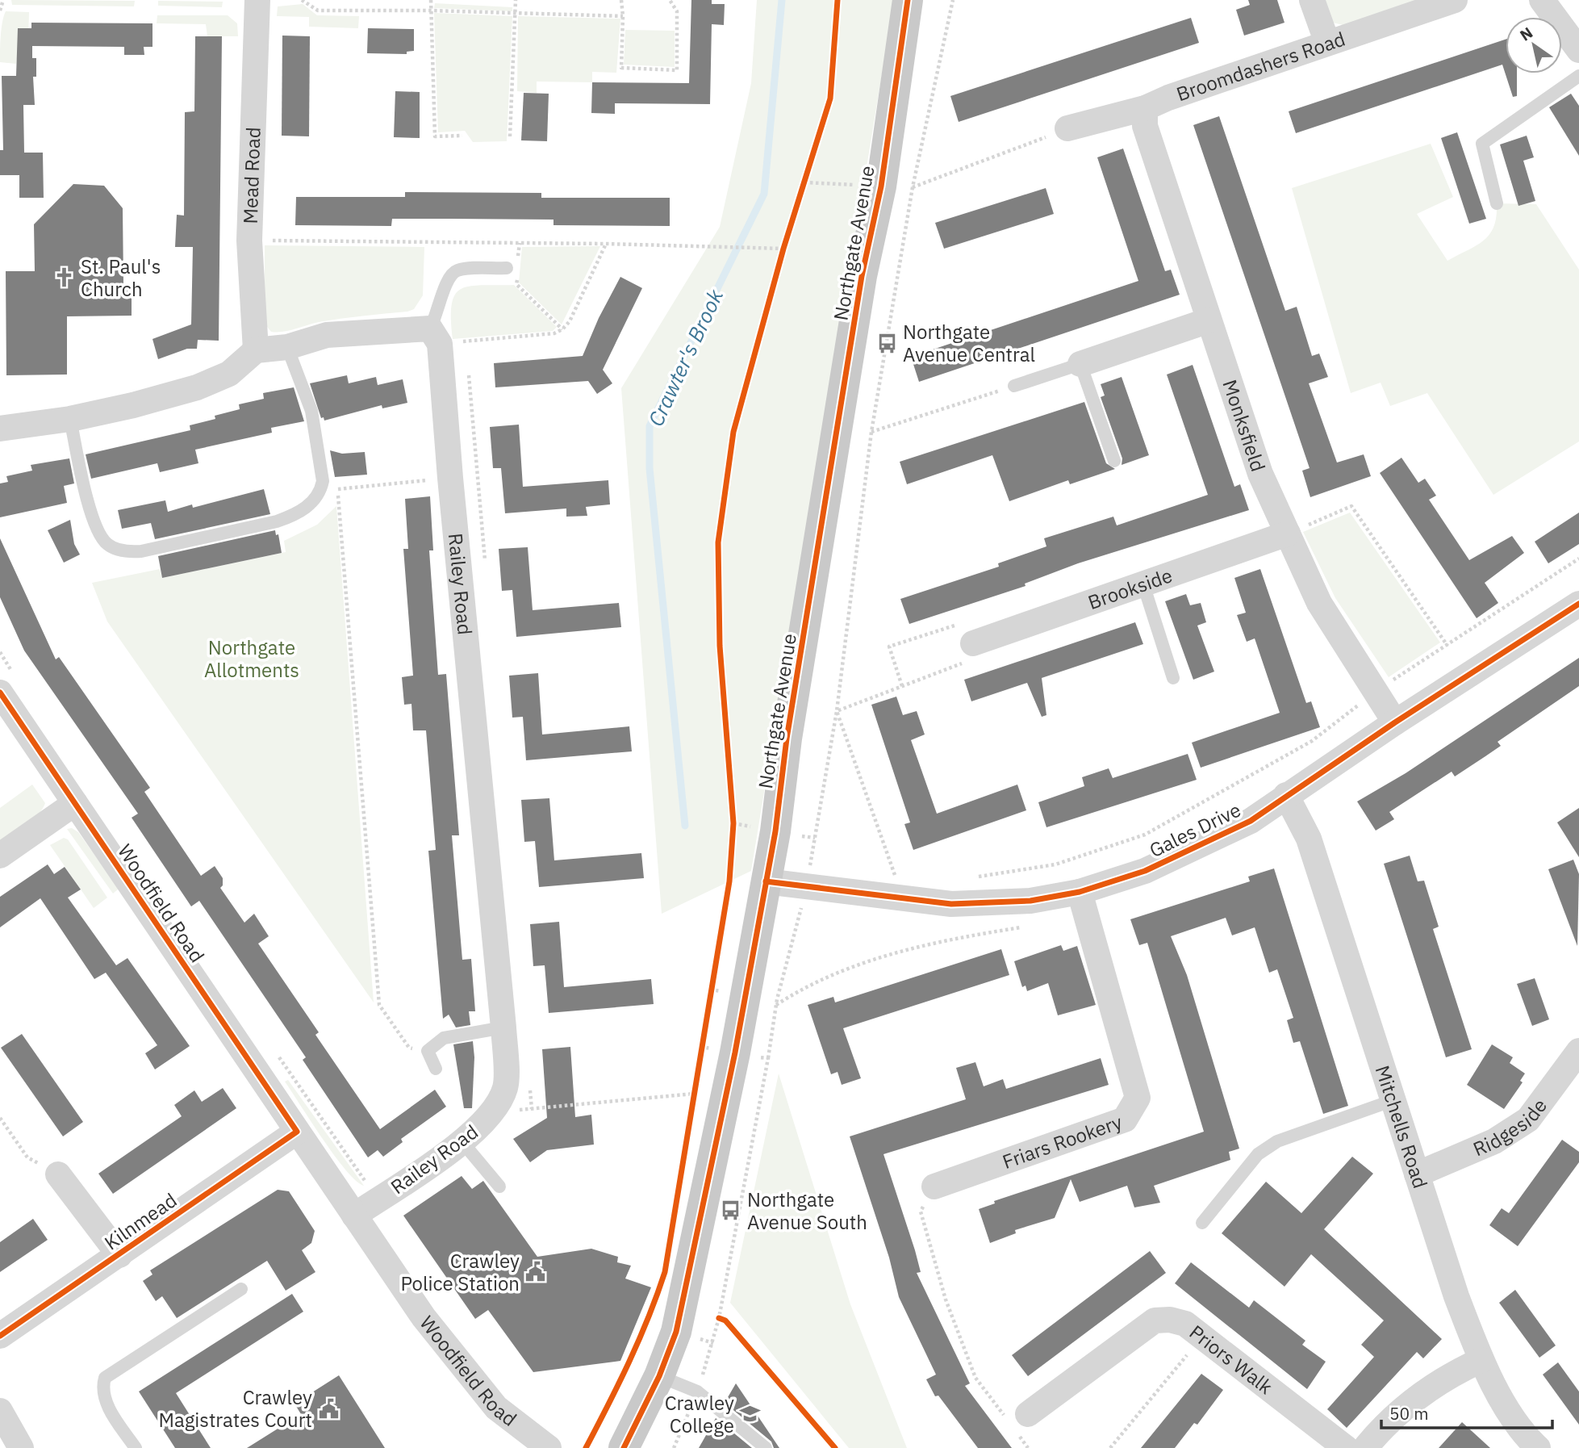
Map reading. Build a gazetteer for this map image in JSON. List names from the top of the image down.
{
  "streets": {
    "main road": ["Northgate Avenue"],
    "street": [
      "Broomdashers Road",
      "Mead Road",
      "Monksfield",
      "Railey Road",
      "Brookside",
      "Gales Drive",
      "Woodfield Road",
      "Ridgeside",
      "Mitchells Road",
      "Friars Rookery",
      "Kilnmead",
      "Priors Walk"
    ]
  },
  "crossings": [
    ["Broomdashers Road", "Monksfield"],
    ["Northgate Avenue", "Gales Drive"],
    ["Monksfield", "Brookside"],
    ["Monksfield", "Gales Drive"],
    ["Railey Road", "Woodfield Road"],
    ["Gales Drive", "Mitchells Road"],
    ["Gales Drive", "Friars Rookery"],
    ["Woodfield Road", "Kilnmead"],
    ["Ridgeside", "Mitchells Road"]
  ],
  "water": ["Crawter's Brook"],
  "parks": ["Northgate Allotments"],
  "places": {
    "church": ["St. Paul's Church"],
    "bus stop": ["Northgate Avenue Central", "Northgate Avenue South"],
    "public building": ["Crawley Police Station", "Crawley Magistrates Court"],
    "school or university": ["Crawley College"]
  },
  "scale_bar": "50 m",
  "north": "top left"
}
